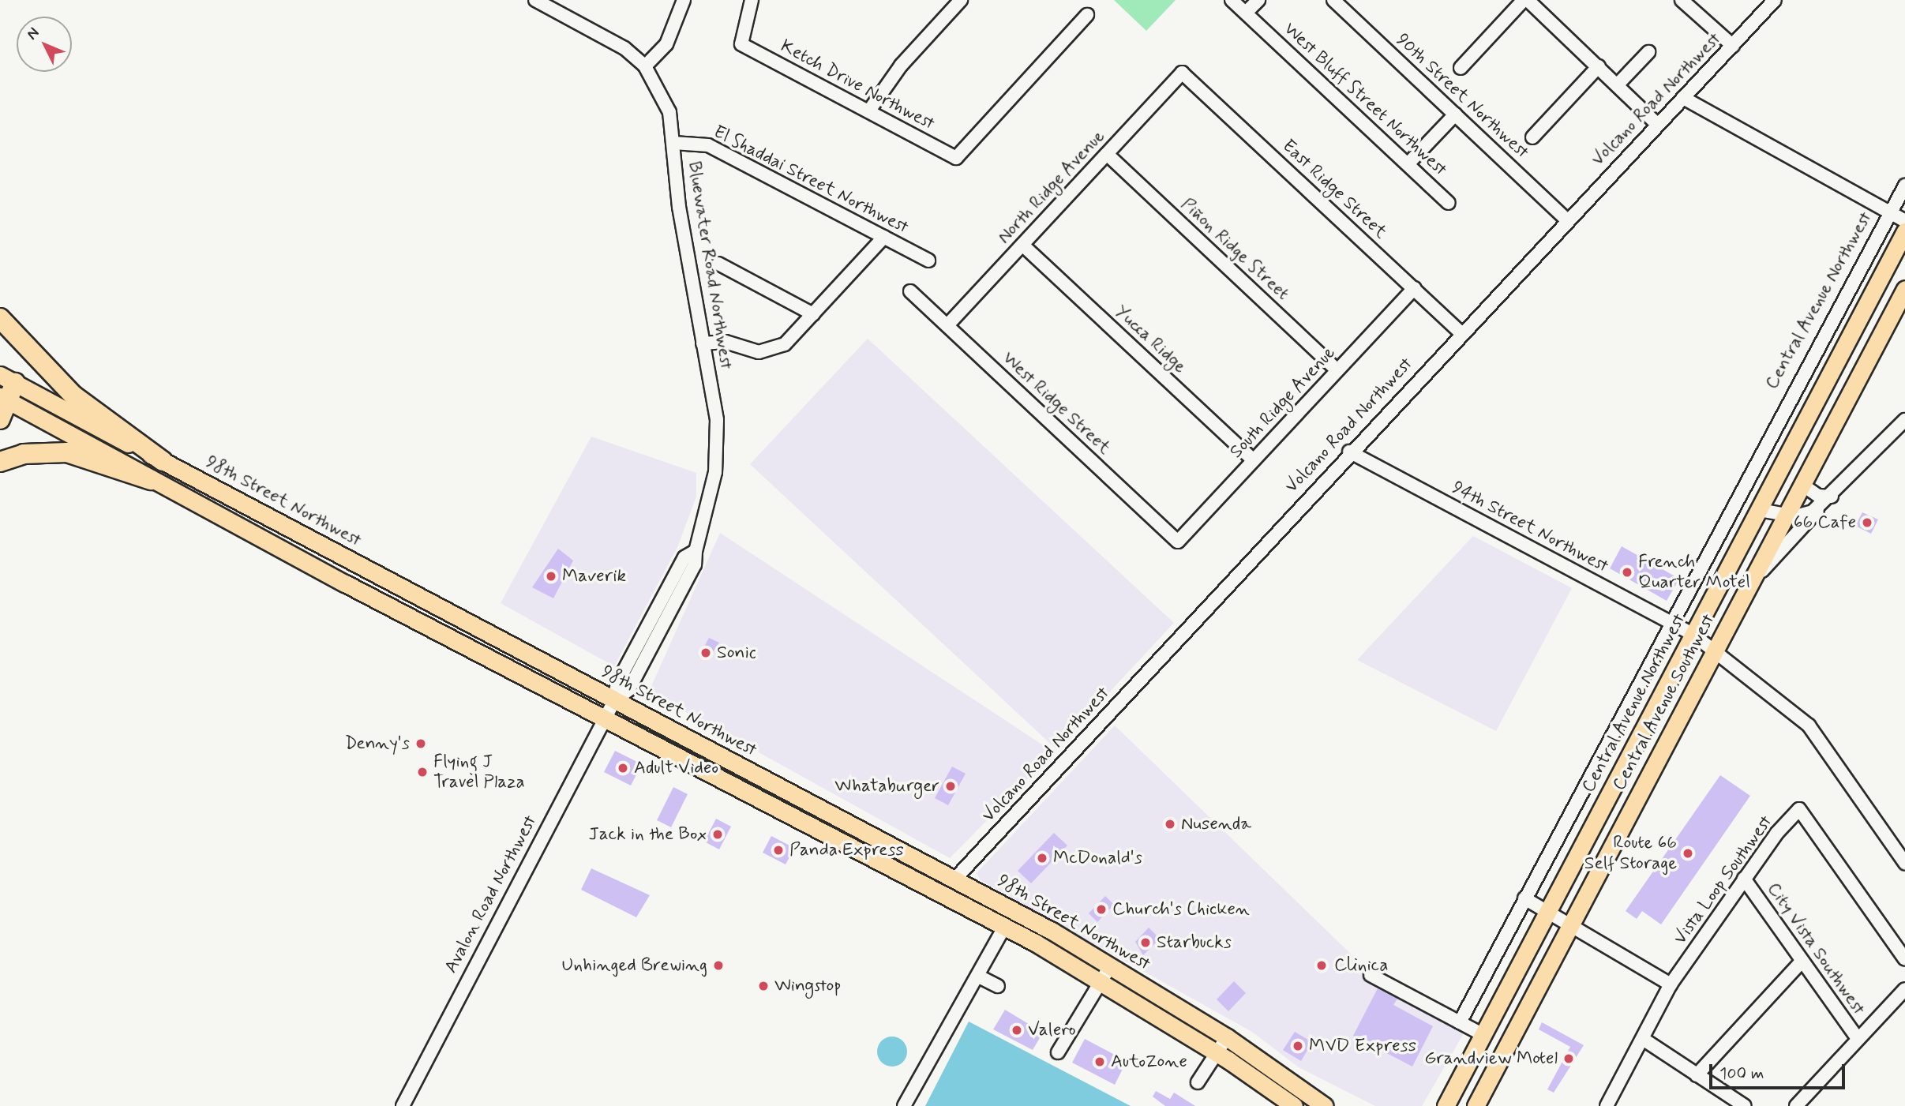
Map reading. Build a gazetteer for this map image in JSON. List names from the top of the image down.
{
  "streets": {
    "main road": ["Central Avenue Northwest", "98th Street Northwest", "Central Avenue Southwest"],
    "street": [
      "Ketch Drive Northwest",
      "90th Street Northwest",
      "West Bluff Street Northwest",
      "Volcano Road Northwest",
      "El Shaddai Street Northwest",
      "North Ridge Avenue",
      "East Ridge Street",
      "Piñon Ridge Street",
      "Bluewater Road Northwest",
      "Yucca Ridge",
      "South Ridge Avenue",
      "West Ridge Street",
      "94th Street Northwest",
      "Vista Loop Southwest",
      "Avalon Road Northwest",
      "City Vista Southwest"
    ]
  },
  "crossings": [
    ["90th Street Northwest", "Volcano Road Northwest"],
    ["Volcano Road Northwest", "East Ridge Street"],
    ["Volcano Road Northwest", "98th Street Northwest"],
    ["Volcano Road Northwest", "94th Street Northwest"],
    ["El Shaddai Street Northwest", "Bluewater Road Northwest"],
    ["North Ridge Avenue", "East Ridge Street"],
    ["North Ridge Avenue", "Piñon Ridge Street"],
    ["North Ridge Avenue", "Yucca Ridge"],
    ["North Ridge Avenue", "West Ridge Street"],
    ["East Ridge Street", "South Ridge Avenue"],
    ["Piñon Ridge Street", "South Ridge Avenue"],
    ["Bluewater Road Northwest", "98th Street Northwest"],
    ["Bluewater Road Northwest", "Avalon Road Northwest"],
    ["Central Avenue Northwest", "94th Street Northwest"],
    ["Yucca Ridge", "South Ridge Avenue"],
    ["South Ridge Avenue", "West Ridge Street"],
    ["98th Street Northwest", "Avalon Road Northwest"],
    ["94th Street Northwest", "Central Avenue Southwest"],
    ["Vista Loop Southwest", "City Vista Southwest"]
  ],
  "places": [
    "66 Cafe",
    "French Quarter Motel",
    "Maverik",
    "Sonic",
    "Denny's",
    "Adult Video",
    "Flying J Travel Plaza",
    "Whataburger",
    "Nusenda",
    "Jack in the Box",
    "Panda Express",
    "Route 66 Self Storage",
    "McDonald's",
    "Church's Chicken",
    "Starbucks",
    "Unhinged Brewing",
    "Clinica",
    "Wingstop",
    "Valero",
    "MVD Express",
    "Grandview Motel",
    "AutoZone"
  ],
  "scale_bar": "100 m",
  "north": "top left"
}
